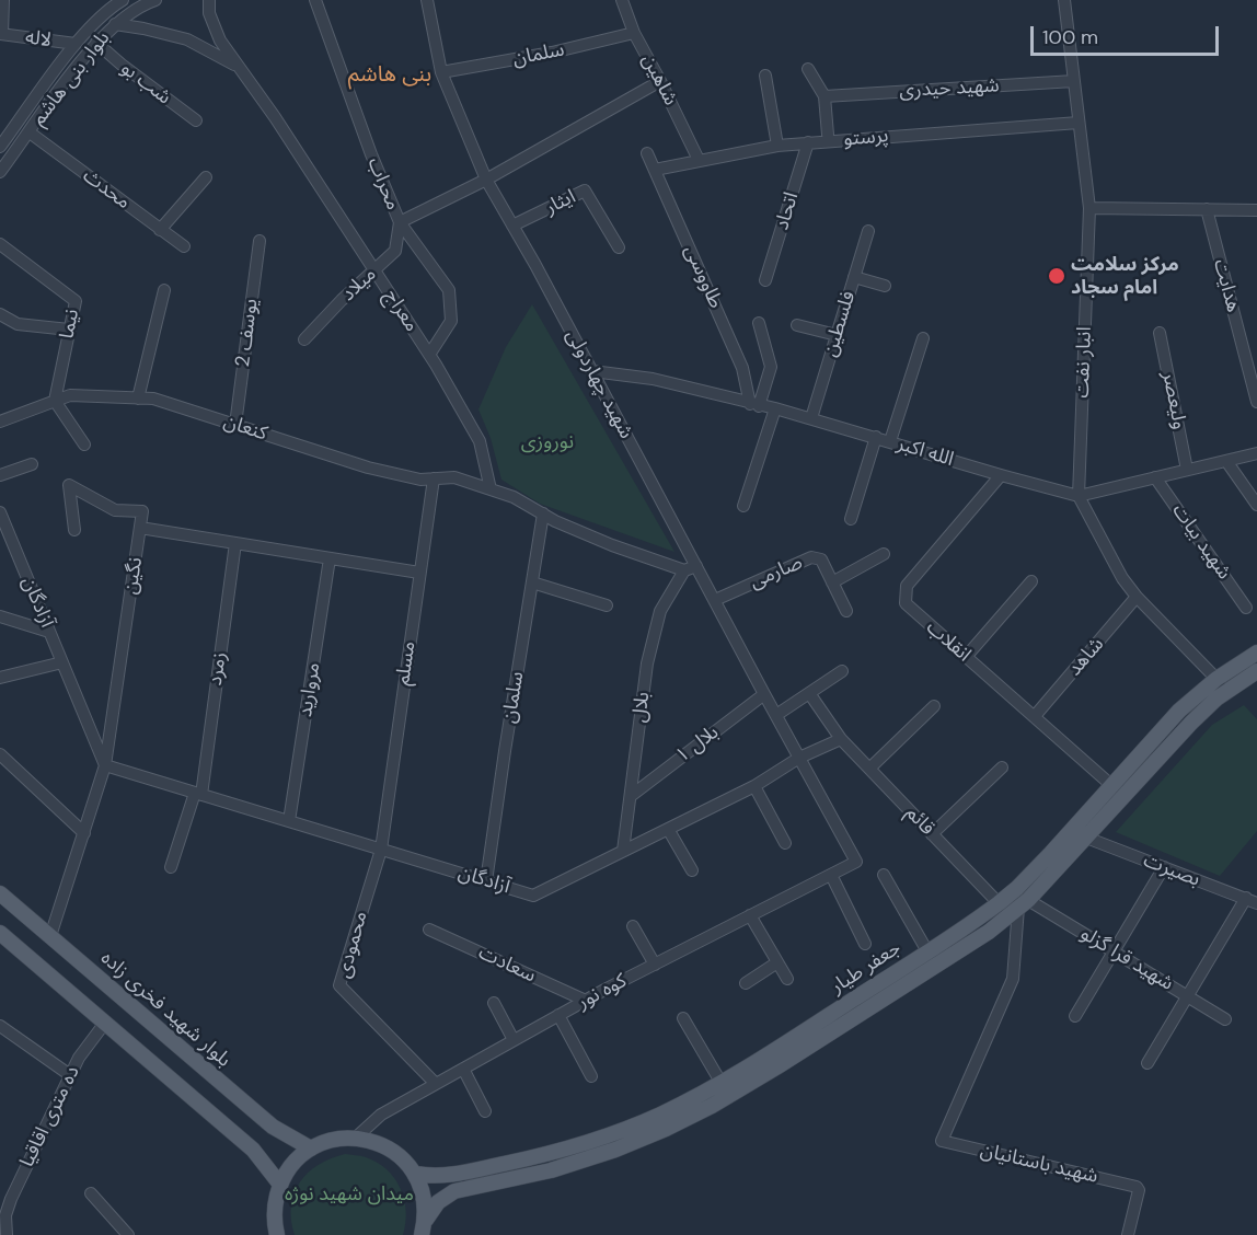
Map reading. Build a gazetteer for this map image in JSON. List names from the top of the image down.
{
  "streets": {
    "main road": ["جعفر طیار", "بلوار شهید فخری زاده"],
    "street": [
      "لاله",
      "سلمان",
      "بلوار بنی هاشم",
      "شاهین",
      "شب بو",
      "شهید حیدری",
      "پرستو",
      "محراب",
      "محدث",
      "ایثار",
      "اتحاد",
      "طاووسی",
      "میلاد",
      "هدایت",
      "معراج",
      "نیما",
      "فلسطین",
      "یوسف 2",
      "انبار نفت",
      "شهید چهاردولی",
      "ولیعصر",
      "کنعان",
      "الله اکبر",
      "شهید بیات",
      "صارمی",
      "نگین",
      "آزادگان",
      "انقلاب",
      "شاهد",
      "مسلم",
      "زمرد",
      "مروارید",
      "بلال",
      "بلال ۱",
      "قائم",
      "بصیرت",
      "محمودی",
      "شهید قرا گزلو",
      "سعادت",
      "کوه نور",
      "ده متری اقاقیا",
      "شهید باستانیان"
    ]
  },
  "crossings": [
    ["لاله", "بلوار بنی هاشم"],
    ["سلمان", "شاهین"],
    ["سلمان", "شهید چهاردولی"],
    ["سلمان", "آزادگان"],
    ["بلوار بنی هاشم", "شب بو"],
    ["بلوار بنی هاشم", "محدث"],
    ["بلوار بنی هاشم", "معراج"],
    ["شاهین", "پرستو"],
    ["شهید حیدری", "انبار نفت"],
    ["پرستو", "اتحاد"],
    ["پرستو", "طاووسی"],
    ["پرستو", "انبار نفت"],
    ["محراب", "میلاد"],
    ["محراب", "معراج"],
    ["ایثار", "شهید چهاردولی"],
    ["طاووسی", "الله اکبر"],
    ["میلاد", "معراج"],
    ["معراج", "کنعان"],
    ["نیما", "کنعان"],
    ["فلسطین", "الله اکبر"],
    ["یوسف 2", "کنعان"],
    ["انبار نفت", "الله اکبر"],
    ["شهید چهاردولی", "الله اکبر"],
    ["شهید چهاردولی", "صارمی"],
    ["شهید چهاردولی", "آزادگان"],
    ["شهید چهاردولی", "بلال ۱"],
    ["شهید چهاردولی", "کوه نور"],
    ["ولیعصر", "الله اکبر"],
    ["کنعان", "مسلم"],
    ["الله اکبر", "شهید بیات"],
    ["الله اکبر", "انقلاب"],
    ["نگین", "آزادگان"],
    ["آزادگان", "مسلم"],
    ["آزادگان", "زمرد"],
    ["آزادگان", "مروارید"],
    ["آزادگان", "بلال"],
    ["آزادگان", "قائم"],
    ["آزادگان", "محمودی"],
    ["انقلاب", "شاهد"],
    ["انقلاب", "جعفر طیار"],
    ["مسلم", "محمودی"],
    ["بلال", "بلال ۱"],
    ["قائم", "جعفر طیار"],
    ["بصیرت", "جعفر طیار"],
    ["محمودی", "کوه نور"],
    ["شهید قرا گزلو", "جعفر طیار"],
    ["شهید قرا گزلو", "شهید باستانیان"],
    ["سعادت", "کوه نور"],
    ["جعفر طیار", "شهید باستانیان"]
  ],
  "districts": ["بنی هاشم"],
  "parks": ["نوروزی", "میدان شهید نوژه"],
  "places": ["مرکز سلامت امام سجاد"],
  "scale_bar": "100 m"
}
